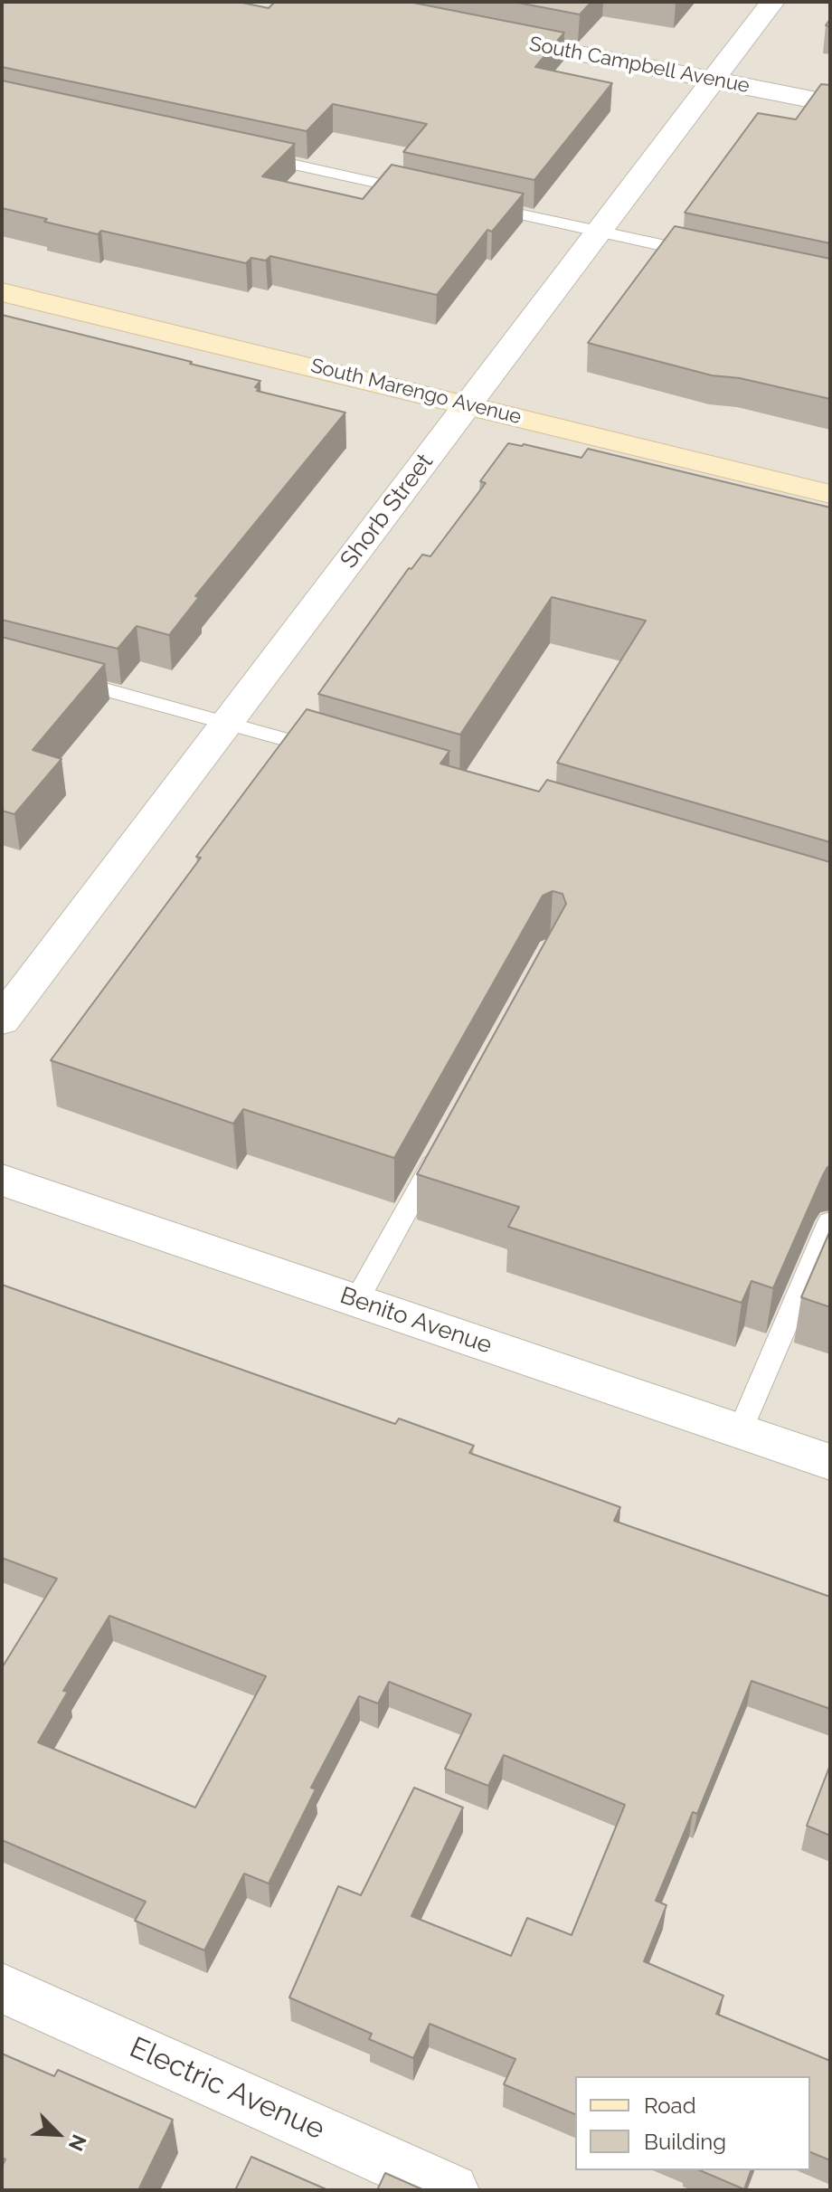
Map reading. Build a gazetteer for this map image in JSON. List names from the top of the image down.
{
  "streets": {
    "street": [
      "South Campbell Avenue",
      "South Marengo Avenue",
      "Shorb Street",
      "Benito Avenue",
      "Electric Avenue"
    ]
  },
  "crossings": [
    ["South Campbell Avenue", "Shorb Street"],
    ["South Marengo Avenue", "Shorb Street"]
  ],
  "legend": ["Road", "Building"],
  "north": "bottom right"
}
